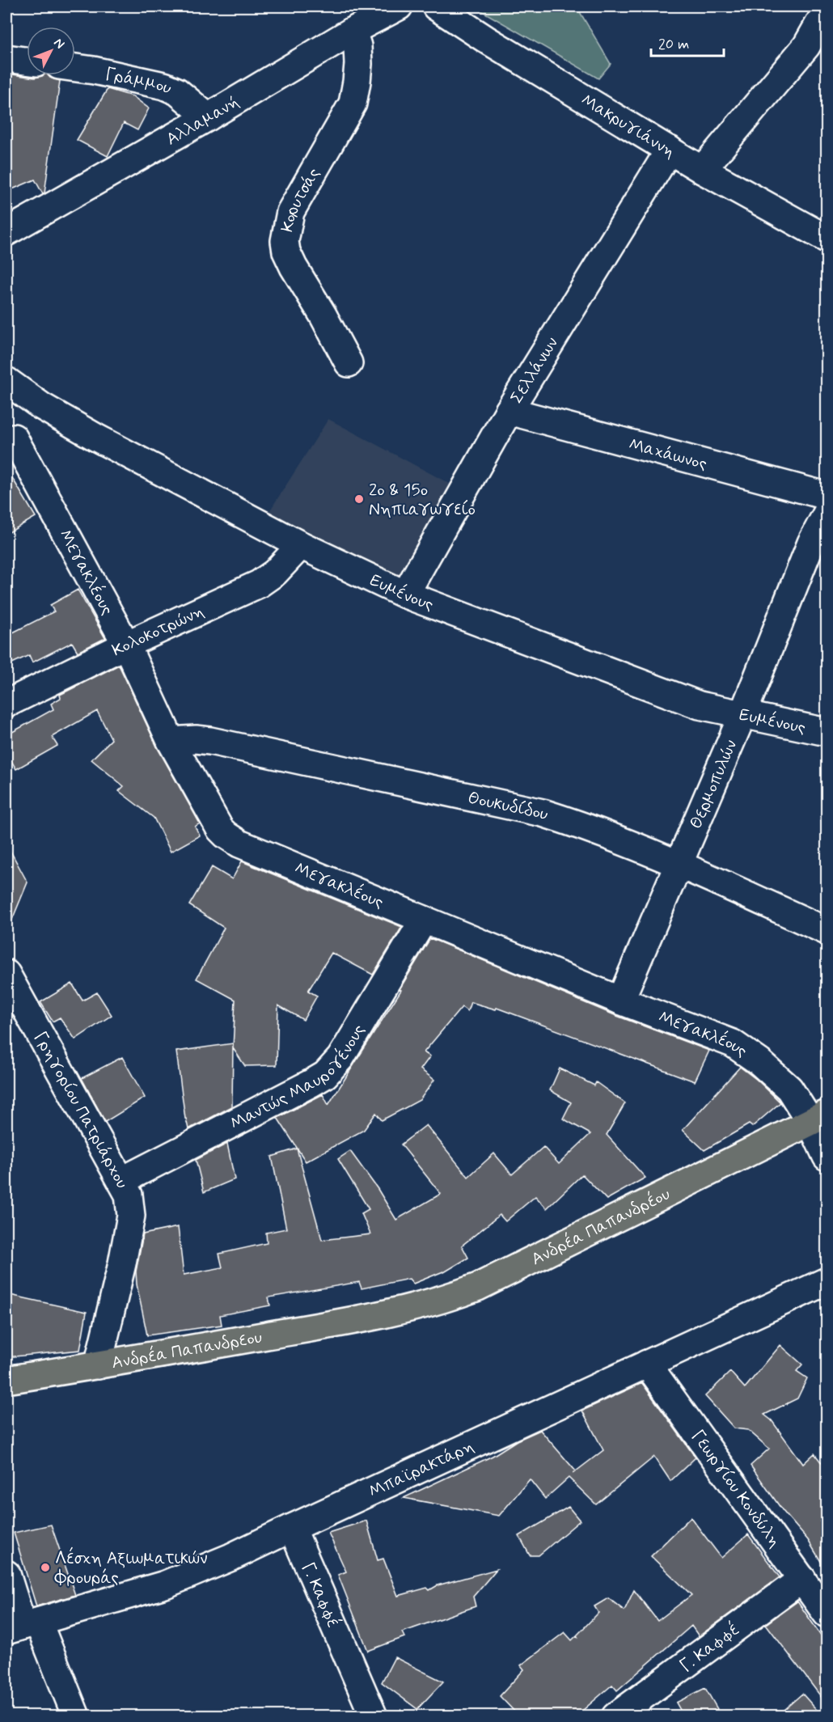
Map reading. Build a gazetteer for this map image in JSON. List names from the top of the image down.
{
  "streets": {
    "main road": ["Ανδρέα Παπανδρέου", "Ανδρέα Παπανδρεου"],
    "street": [
      "Γράμμου",
      "Αλλαμανή",
      "Μακρυγιάννη",
      "Κορυτσάς",
      "Σελλάνων",
      "Μαχάωνος",
      "Μεγακλέους",
      "Ευμένους",
      "Κολοκοτρώνη",
      "Θερμοπυλών",
      "Θουκυδίδου",
      "Μαντώς Μαυρογένους",
      "Γρηγορίου Πατριάρχου",
      "Μπαϊρακτάρη",
      "Γεωργίου Κονδύλη",
      "Γ. Καφφέ"
    ]
  },
  "crossings": [
    ["Γράμμου", "Αλλαμανή"],
    ["Αλλαμανή", "Κορυτσάς"],
    ["Μακρυγιάννη", "Σελλάνων"],
    ["Σελλάνων", "Μαχάωνος"],
    ["Σελλάνων", "Ευμένους"],
    ["Μεγακλέους", "Κολοκοτρώνη"],
    ["Μεγακλέους", "Θερμοπυλών"],
    ["Μεγακλέους", "Θουκυδίδου"],
    ["Μεγακλέους", "Μαντώς Μαυρογένους"],
    ["Μεγακλέους", "Ανδρέα Παπανδρέου"],
    ["Ευμένους", "Κολοκοτρώνη"],
    ["Ευμένους", "Θερμοπυλών"],
    ["Θερμοπυλών", "Θουκυδίδου"],
    ["Μαντώς Μαυρογένους", "Γρηγορίου Πατριάρχου"],
    ["Γρηγορίου Πατριάρχου", "Ανδρέα Παπανδρεου"],
    ["Ανδρέα Παπανδρέου", "Ανδρέα Παπανδρεου"],
    ["Μπαϊρακτάρη", "Γεωργίου Κονδύλη"],
    ["Μπαϊρακτάρη", "Γ. Καφφέ"],
    ["Γεωργίου Κονδύλη", "Γ. Καφφέ"]
  ],
  "places": ["2ο & 15ο Νηπιαγωγείο", "Λέσχη Αξιωματικών Φρουράς"],
  "scale_bar": "20 m",
  "north": "top right"
}
